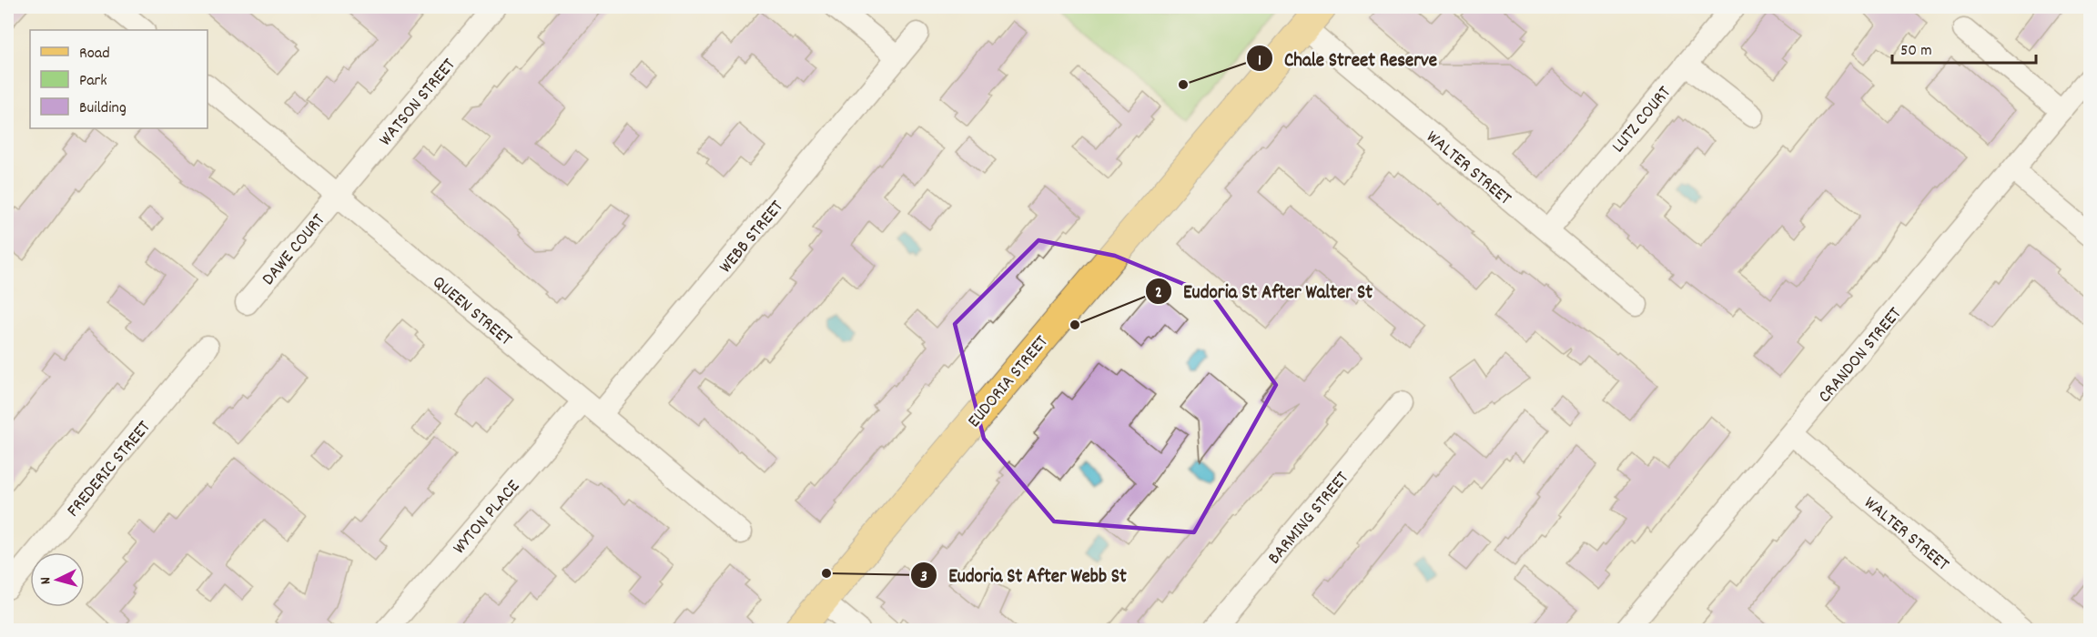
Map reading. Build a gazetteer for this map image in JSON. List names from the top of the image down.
{
  "streets": {
    "main road": ["EUDORIA STREET"],
    "street": [
      "WATSON STREET",
      "LUTZ COURT",
      "WALTER STREET",
      "WEBB STREET",
      "DAWE COURT",
      "QUEEN STREET",
      "CRANDON STREET",
      "FREDERIC STREET",
      "WYTON PLACE",
      "BARMING STREET"
    ]
  },
  "crossings": [
    ["WATSON STREET", "DAWE COURT"],
    ["WATSON STREET", "QUEEN STREET"],
    ["LUTZ COURT", "WALTER STREET"],
    ["WALTER STREET", "CRANDON STREET"],
    ["WALTER STREET", "EUDORIA STREET"],
    ["WEBB STREET", "QUEEN STREET"],
    ["DAWE COURT", "QUEEN STREET"],
    ["QUEEN STREET", "WYTON PLACE"]
  ],
  "places": ["Chale Street Reserve", "Eudoria St After Walter St", "Eudoria St After Webb St"],
  "legend": ["Road", "Park", "Building"],
  "scale_bar": "50 m",
  "north": "left"
}
